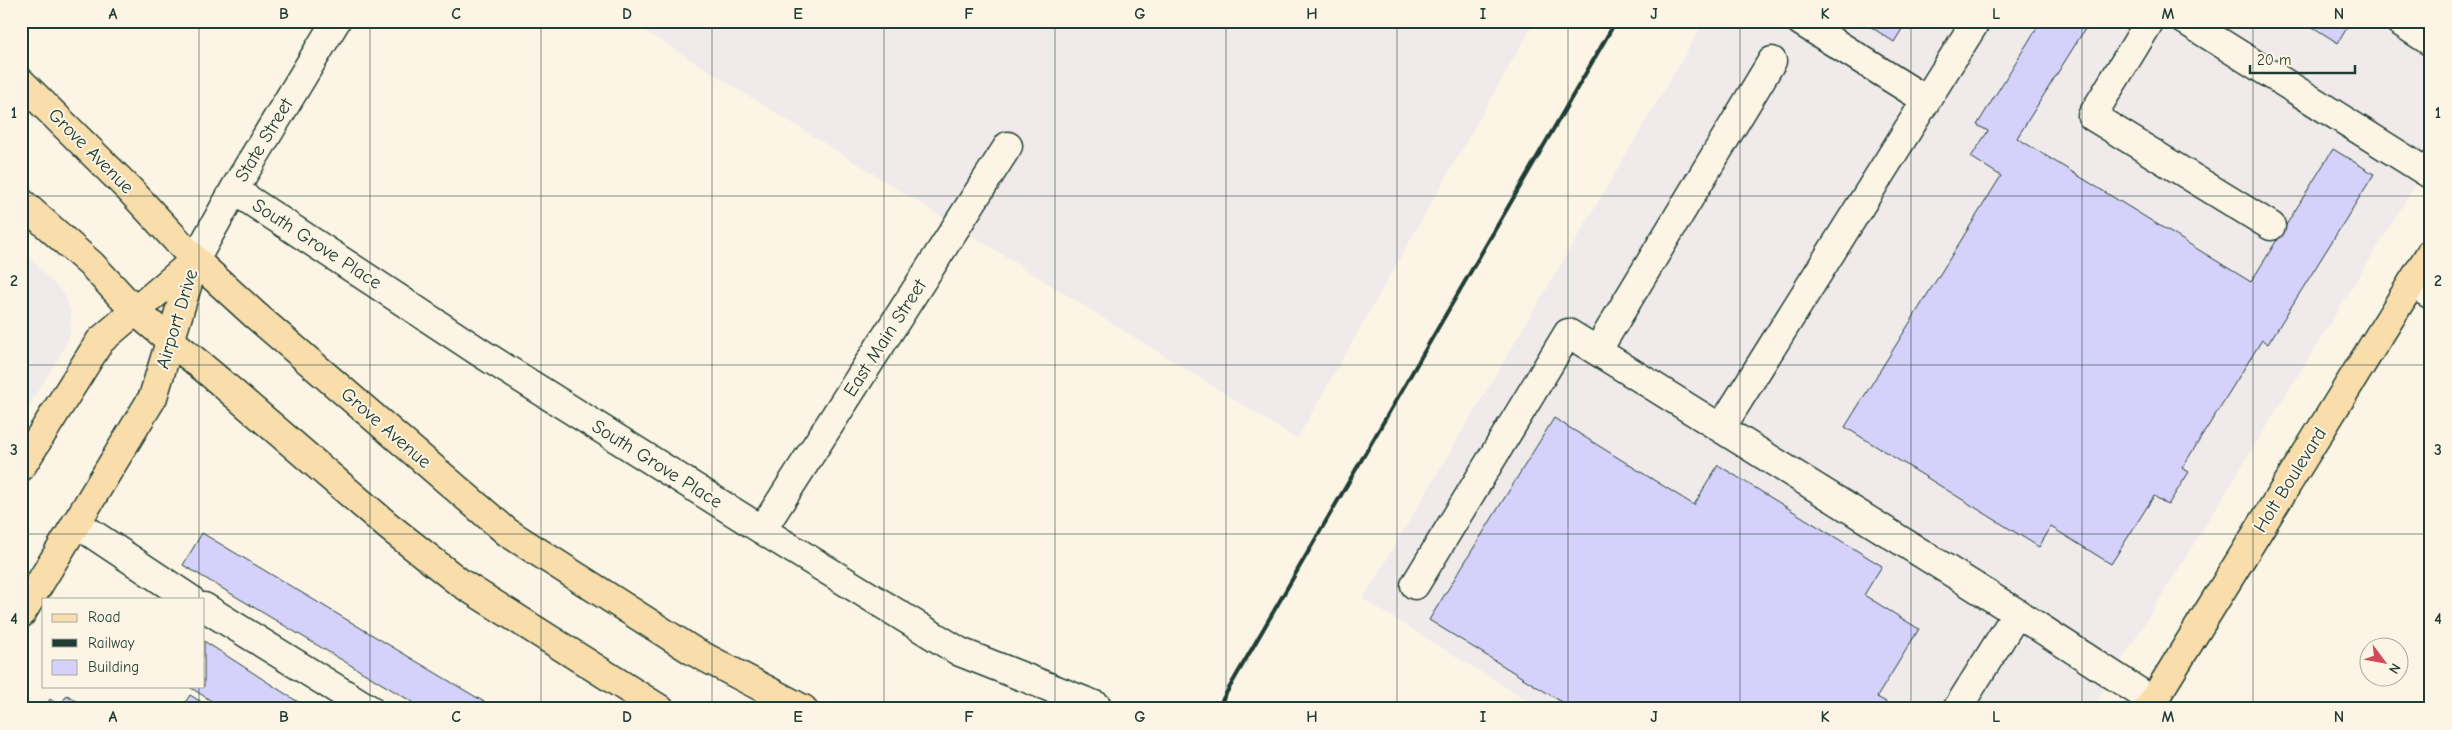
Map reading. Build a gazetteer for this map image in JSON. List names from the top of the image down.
{
  "streets": {
    "main road": ["Grove Avenue", "Airport Drive", "Holt Boulevard"],
    "street": ["State Street", "South Grove Place", "East Main Street"]
  },
  "crossings": [
    ["State Street", "Grove Avenue"],
    ["State Street", "South Grove Place"],
    ["State Street", "Airport Drive"],
    ["Grove Avenue", "Airport Drive"],
    ["South Grove Place", "East Main Street"]
  ],
  "legend": ["Road", "Railway", "Building"],
  "scale_bar": "20 m",
  "north": "bottom right",
  "grid": {
    "columns": [
      "A",
      "B",
      "C",
      "D",
      "E",
      "F",
      "G",
      "H",
      "I",
      "J",
      "K",
      "L",
      "M",
      "N"
    ],
    "rows": [
      "1",
      "2",
      "3",
      "4"
    ]
  }
}
